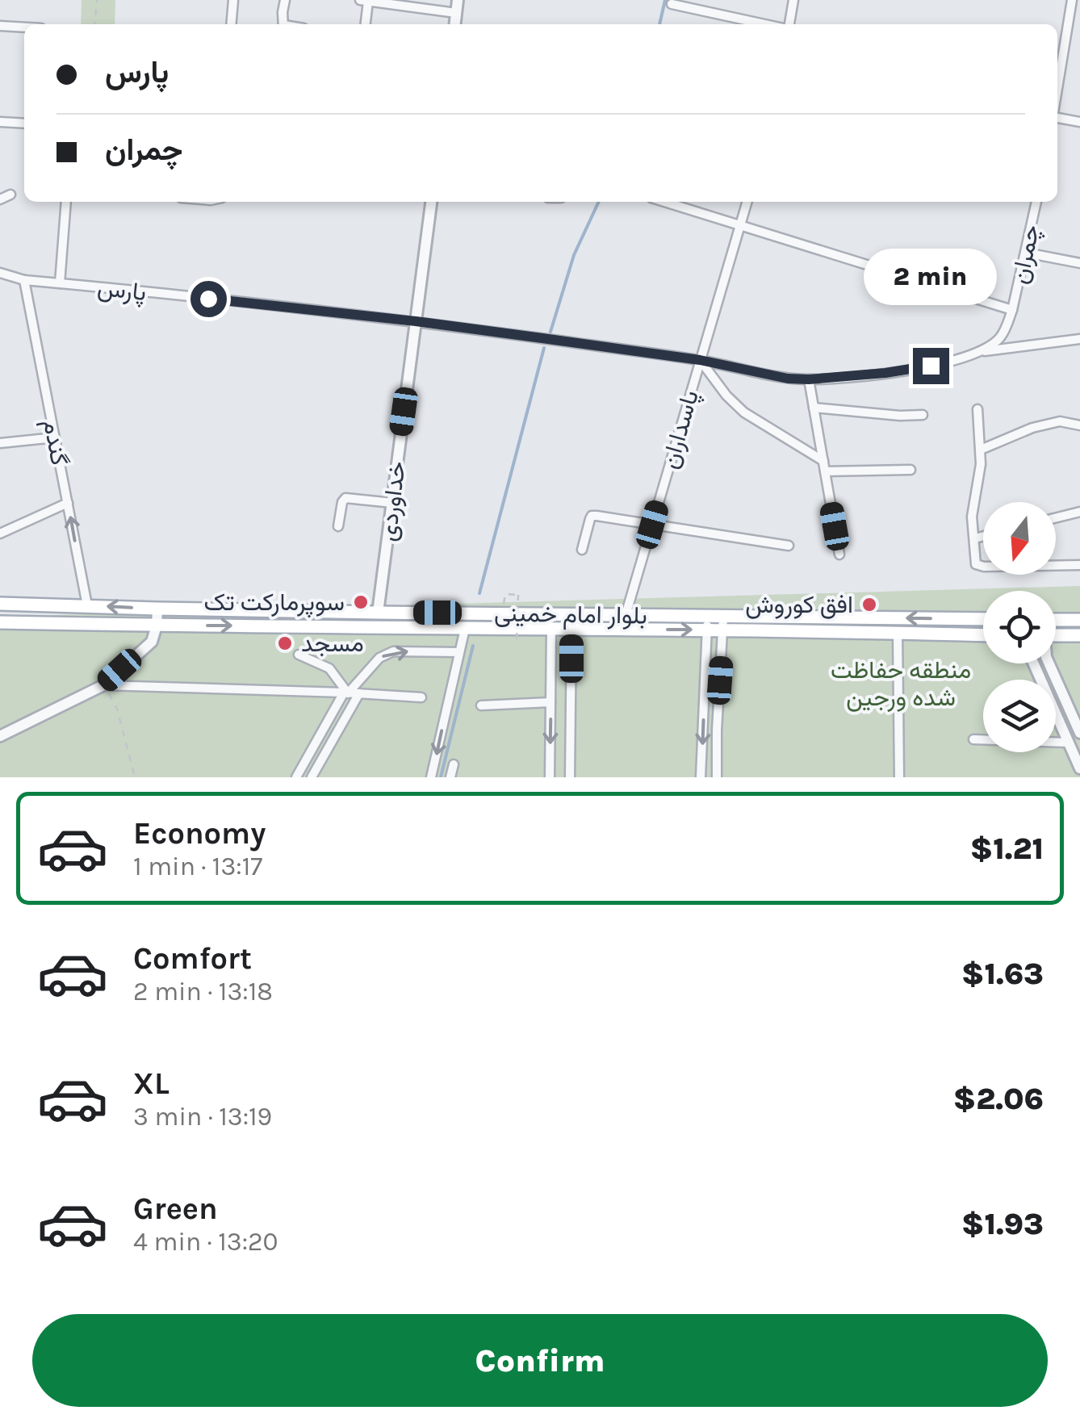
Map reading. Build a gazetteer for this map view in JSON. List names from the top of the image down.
{
  "streets": {
    "main road": ["بلوار امام خمینی"],
    "street": [
      "چمران",
      "پارس",
      "پاسداران",
      "گندم",
      "خداوردی"
    ]
  },
  "crossings": [
    ["پارس", "پاسداران"],
    ["پارس", "گندم"],
    ["پارس", "خداوردی"],
    ["پاسداران", "بلوار امام خمینی"],
    ["گندم", "بلوار امام خمینی"],
    ["خداوردی", "بلوار امام خمینی"]
  ],
  "parks": ["منطقه حفاظت شده ورجین"],
  "places": ["سوپرمارکت تک", "افق کوروش", "مسجد"],
  "north": "bottom",
  "page": {
    "banner": ["پارس", "چمران"],
    "bubble": "2 min",
    "list": [
      {
        "name": "Economy",
        "note": "1 min · 13:17",
        "value": "$1.21"
      },
      {
        "name": "Comfort",
        "note": "2 min · 13:18",
        "value": "$1.63"
      },
      {
        "name": "XL",
        "note": "3 min · 13:19",
        "value": "$2.06"
      },
      {
        "name": "Green",
        "note": "4 min · 13:20",
        "value": "$1.93"
      }
    ],
    "buttons": "Confirm"
  }
}
